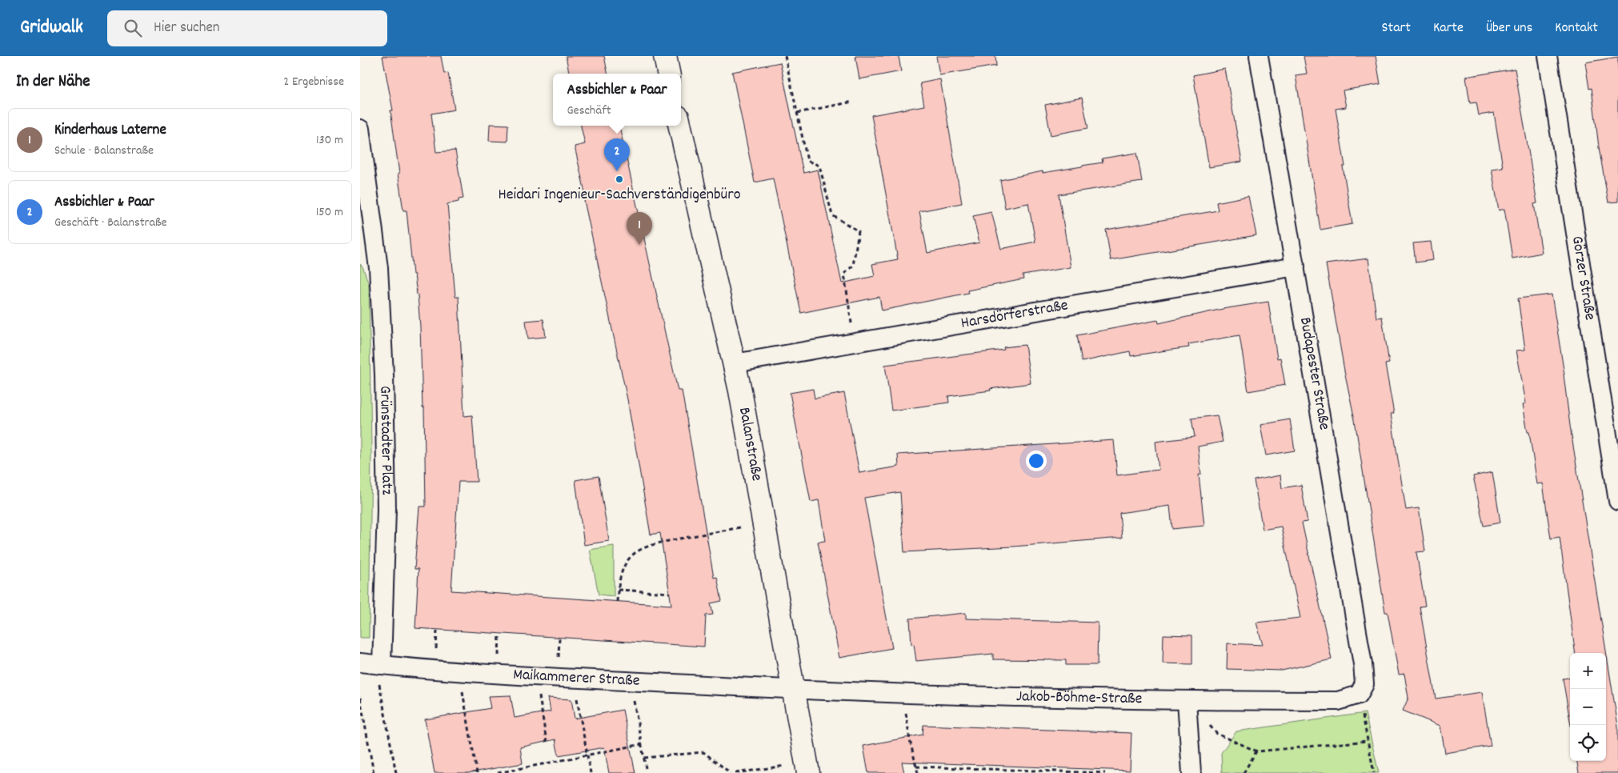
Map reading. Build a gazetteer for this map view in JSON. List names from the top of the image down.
{
  "streets": {
    "street": [
      "Görzer Straße",
      "Harsdörferstraße",
      "Budapester Straße",
      "Grünstadter Platz",
      "Balanstraße",
      "Maikammerer Straße",
      "Jakob-Böhme-Straße"
    ]
  },
  "crossings": [
    ["Harsdörferstraße", "Budapester Straße"],
    ["Harsdörferstraße", "Balanstraße"],
    ["Budapester Straße", "Jakob-Böhme-Straße"],
    ["Grünstadter Platz", "Maikammerer Straße"],
    ["Balanstraße", "Maikammerer Straße"],
    ["Balanstraße", "Jakob-Böhme-Straße"],
    ["Maikammerer Straße", "Jakob-Böhme-Straße"]
  ],
  "places": ["Heidari Ingenieur-Sachverständigenbüro"],
  "page": {
    "header": "Gridwalk",
    "search": "Hier suchen",
    "nav": [
      "Start",
      "Karte",
      "Über uns",
      "Kontakt"
    ],
    "heading": ["In der Nähe", "2 Ergebnisse"],
    "popup": ["Assbichler & Paar", "Geschäft"],
    "list": [
      {
        "mark": "1",
        "name": "Kinderhaus Laterne",
        "note": "Schule · Balanstraße",
        "value": "130 m"
      },
      {
        "mark": "2",
        "name": "Assbichler & Paar",
        "note": "Geschäft · Balanstraße",
        "value": "150 m"
      }
    ],
    "pins": ["2", "1"],
    "map_buttons": ["+", "−"]
  }
}
